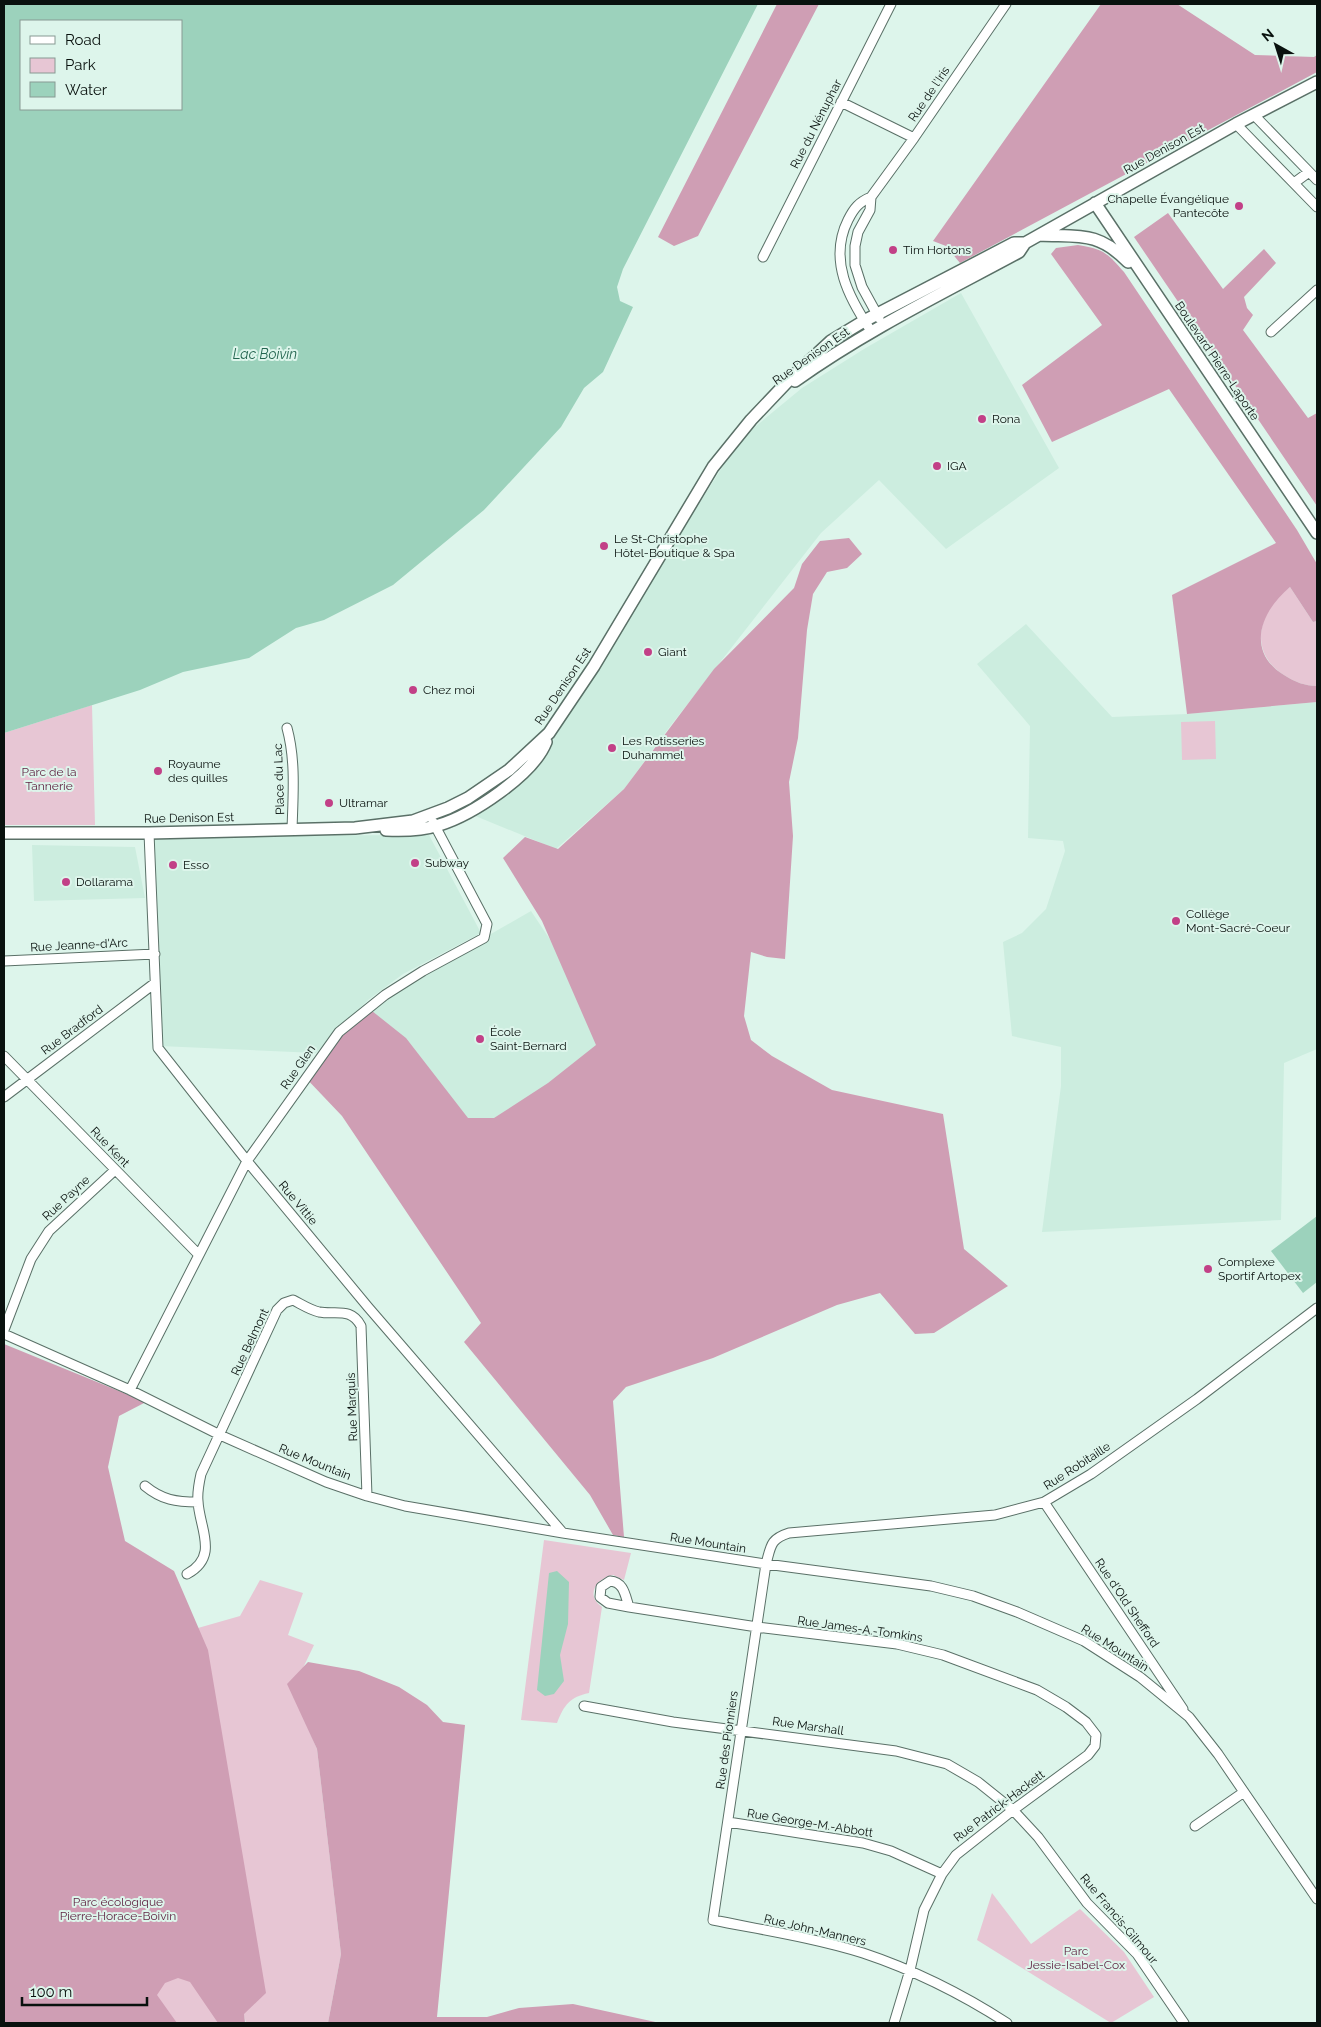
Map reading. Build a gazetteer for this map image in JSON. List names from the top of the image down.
{
  "streets": {
    "main road": ["Rue Denison Est", "Boulevard Pierre-Laporte"],
    "street": [
      "Rue de l'Iris",
      "Rue du Nénuphar",
      "Place du Lac",
      "Rue Jeanne-d'Arc",
      "Rue Bradford",
      "Rue Glen",
      "Rue Kent",
      "Rue Payne",
      "Rue Vittie",
      "Rue Belmont",
      "Rue Marquis",
      "Rue Mountain",
      "Rue Robitaille",
      "Rue d'Old Shefford",
      "Rue James-A.-Tomkins",
      "Rue Marshall",
      "Rue des Pionniers",
      "Rue Patrick-Hackett",
      "Rue George-M.-Abbott",
      "Rue Francis-Gilmour",
      "Rue John-Manners"
    ]
  },
  "crossings": [
    ["Rue de l'Iris", "Rue Denison Est"],
    ["Rue Denison Est", "Boulevard Pierre-Laporte"],
    ["Rue Denison Est", "Place du Lac"],
    ["Rue Denison Est", "Rue Glen"],
    ["Rue Denison Est", "Rue Vittie"],
    ["Rue Jeanne-d'Arc", "Rue Vittie"],
    ["Rue Bradford", "Rue Kent"],
    ["Rue Bradford", "Rue Vittie"],
    ["Rue Glen", "Rue Kent"],
    ["Rue Glen", "Rue Vittie"],
    ["Rue Glen", "Rue Mountain"],
    ["Rue Kent", "Rue Payne"],
    ["Rue Payne", "Rue Mountain"],
    ["Rue Vittie", "Rue Mountain"],
    ["Rue Belmont", "Rue Marquis"],
    ["Rue Belmont", "Rue Mountain"],
    ["Rue Marquis", "Rue Mountain"],
    ["Rue Mountain", "Rue Robitaille"],
    ["Rue Mountain", "Rue d'Old Shefford"],
    ["Rue Mountain", "Rue des Pionniers"],
    ["Rue Robitaille", "Rue d'Old Shefford"],
    ["Rue Robitaille", "Rue des Pionniers"],
    ["Rue James-A.-Tomkins", "Rue des Pionniers"],
    ["Rue James-A.-Tomkins", "Rue Patrick-Hackett"],
    ["Rue Marshall", "Rue des Pionniers"],
    ["Rue Marshall", "Rue Patrick-Hackett"],
    ["Rue Marshall", "Rue Francis-Gilmour"],
    ["Rue des Pionniers", "Rue George-M.-Abbott"],
    ["Rue des Pionniers", "Rue John-Manners"],
    ["Rue Patrick-Hackett", "Rue George-M.-Abbott"],
    ["Rue Patrick-Hackett", "Rue Francis-Gilmour"],
    ["Rue Patrick-Hackett", "Rue John-Manners"]
  ],
  "water": ["Lac Boivin"],
  "parks": ["Parc de la Tannerie", "Parc écologique Pierre-Horace-Boivin", "Parc Jessie-Isabel-Cox"],
  "places": [
    "Chapelle Évangélique Pantecôte",
    "Tim Hortons",
    "Rona",
    "IGA",
    "Le St-Christophe Hôtel-Boutique & Spa",
    "Giant",
    "Chez moi",
    "Les Rotisseries Duhammel",
    "Royaume des quilles",
    "Ultramar",
    "Subway",
    "Esso",
    "Dollarama",
    "Collège Mont-Sacré-Coeur",
    "École Saint-Bernard",
    "Complexe Sportif Artopex"
  ],
  "legend": ["Road", "Park", "Water"],
  "scale_bar": "100 m",
  "north": "top left"
}
